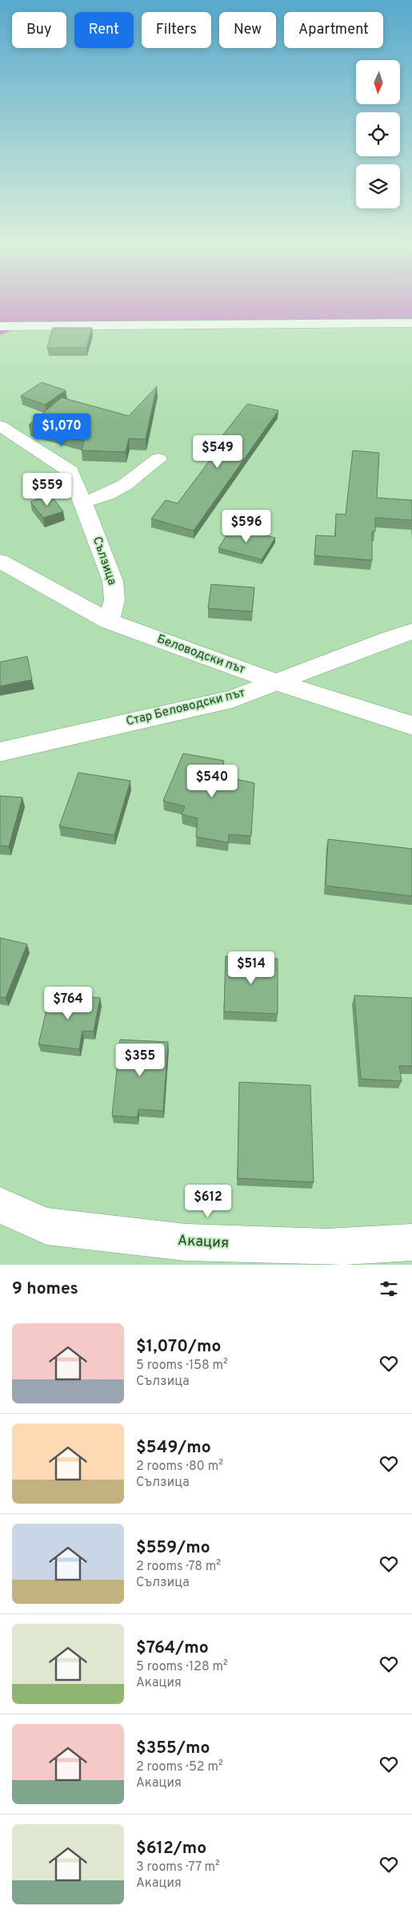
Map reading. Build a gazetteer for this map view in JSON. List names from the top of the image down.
{
  "streets": {
    "street": [
      "Сълзица",
      "Беловодски път",
      "Стар Беловодски път",
      "Акация"
    ]
  },
  "crossings": [
    ["Сълзица", "Беловодски път"],
    ["Беловодски път", "Стар Беловодски път"]
  ],
  "north": "bottom",
  "page": {
    "chip": [
      "Buy",
      "Rent",
      "Filters",
      "New",
      "Apartment"
    ],
    "price": [
      "$1,070",
      "$549",
      "$559",
      "$596",
      "$540",
      "$514",
      "$764",
      "$355",
      "$612"
    ],
    "heading": "9 homes",
    "list": [
      {
        "name": "$1,070/mo",
        "note": "5 rooms · 158 m² · Сълзица"
      },
      {
        "name": "$549/mo",
        "note": "2 rooms · 80 m² · Сълзица"
      },
      {
        "name": "$559/mo",
        "note": "2 rooms · 78 m² · Сълзица"
      },
      {
        "name": "$764/mo",
        "note": "5 rooms · 128 m² · Акация"
      },
      {
        "name": "$355/mo",
        "note": "2 rooms · 52 m² · Акация"
      },
      {
        "name": "$612/mo",
        "note": "3 rooms · 77 m² · Акация"
      }
    ]
  }
}
